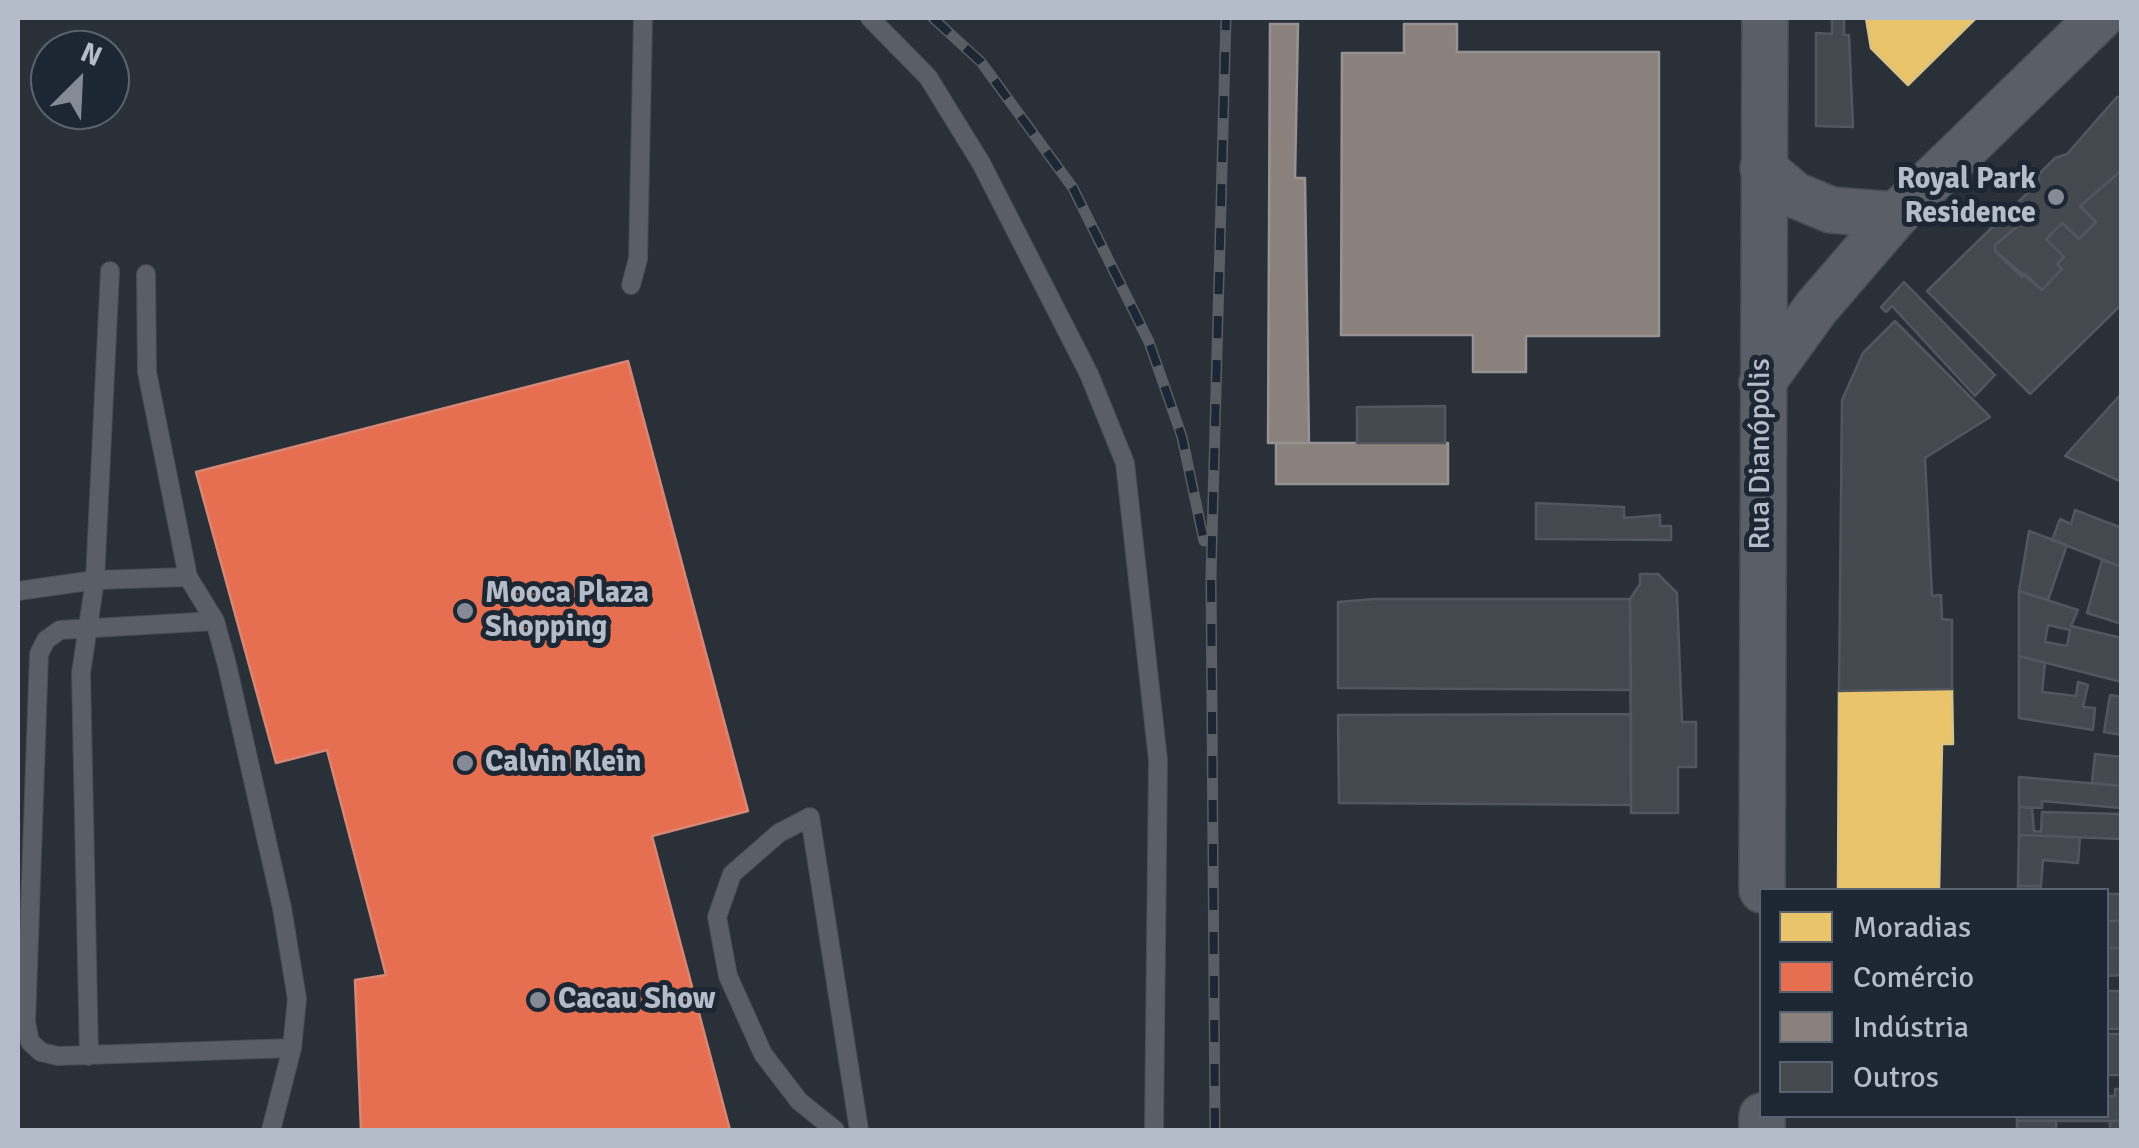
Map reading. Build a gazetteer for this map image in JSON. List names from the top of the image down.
{
  "streets": {
    "street": ["Rua Dianópolis"]
  },
  "places": [
    "Royal Park Residence",
    "Mooca Plaza Shopping",
    "Calvin Klein",
    "Cacau Show"
  ],
  "legend": [
    "Moradias",
    "Comércio",
    "Indústria",
    "Outros"
  ],
  "north": "top right"
}
